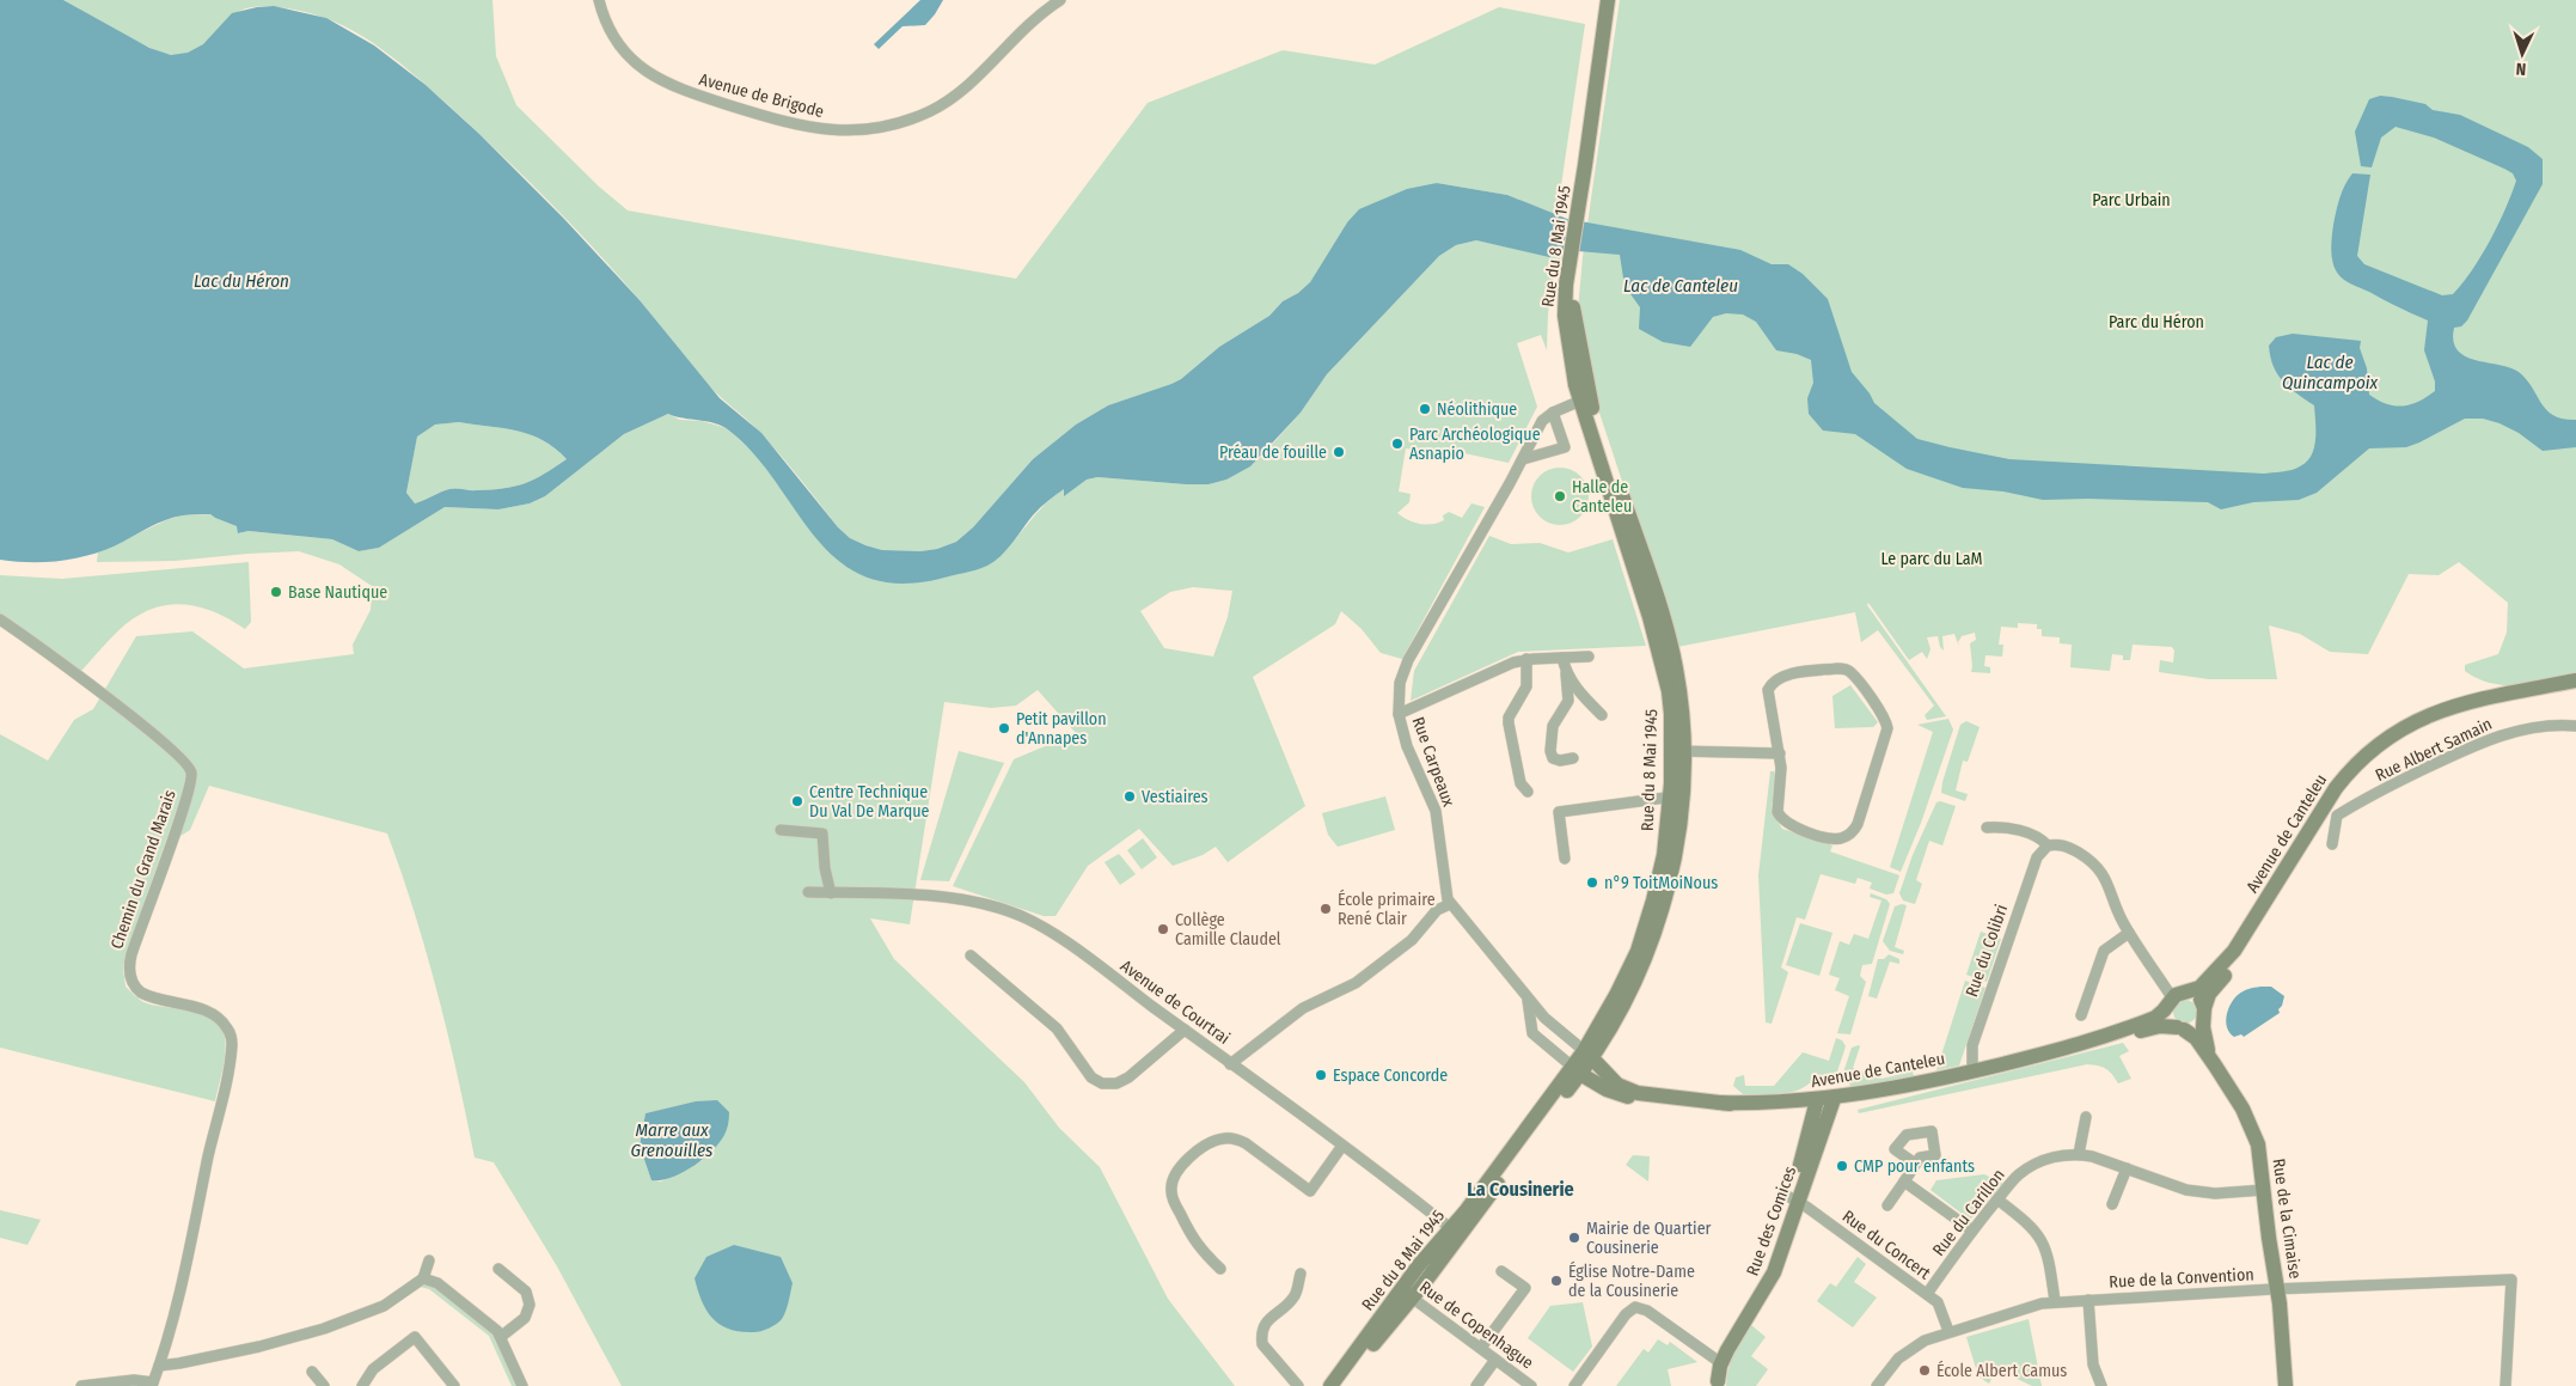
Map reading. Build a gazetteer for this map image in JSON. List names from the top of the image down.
{
  "streets": {
    "street": [
      "Avenue de Brigode",
      "Rue du 8 Mai 1945",
      "Rue Albert Samain",
      "Rue Carpeaux",
      "Avenue de Canteleu",
      "Chemin du Grand Marais",
      "Rue du Colibri",
      "Avenue de Courtrai",
      "Rue du Carillon",
      "Rue de la Cimaise",
      "Rue des Comices",
      "Rue du Concert",
      "Rue de la Convention",
      "Rue de Copenhague"
    ]
  },
  "crossings": [
    ["Rue du 8 Mai 1945", "Avenue de Canteleu"],
    ["Rue du 8 Mai 1945", "Avenue de Courtrai"],
    ["Rue du 8 Mai 1945", "Rue de Copenhague"],
    ["Avenue de Canteleu", "Rue du Colibri"],
    ["Avenue de Canteleu", "Rue de la Cimaise"],
    ["Avenue de Canteleu", "Rue des Comices"],
    ["Rue du Carillon", "Rue de la Cimaise"],
    ["Rue du Carillon", "Rue du Concert"],
    ["Rue de la Cimaise", "Rue de la Convention"],
    ["Rue des Comices", "Rue du Concert"],
    ["Rue du Concert", "Rue de la Convention"]
  ],
  "districts": ["La Cousinerie"],
  "water": [
    "Lac du Héron",
    "Lac de Canteleu",
    "Lac de Quincampoix",
    "Marre aux Grenouilles"
  ],
  "parks": ["Parc Urbain", "Parc du Héron", "Le parc du LaM"],
  "places": [
    "Néolithique",
    "Parc Archéologique Asnapio",
    "Préau de fouille",
    "Halle de Canteleu",
    "Base Nautique",
    "Petit pavillon d'Annapes",
    "Vestiaires",
    "Centre Technique Du Val De Marque",
    "n°9 ToitMoiNous",
    "École primaire René Clair",
    "Collège Camille Claudel",
    "Espace Concorde",
    "CMP pour enfants",
    "Mairie de Quartier Cousinerie",
    "Église Notre-Dame de la Cousinerie",
    "École Albert Camus"
  ],
  "north": "bottom"
}
